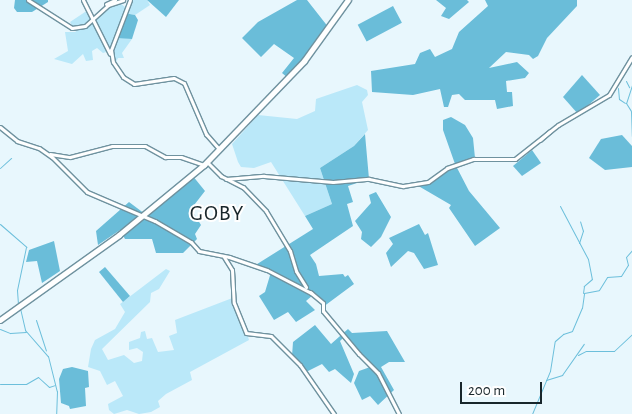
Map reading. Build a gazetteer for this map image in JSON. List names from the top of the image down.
{
  "districts": ["GOBY"],
  "scale_bar": "200 m"
}
